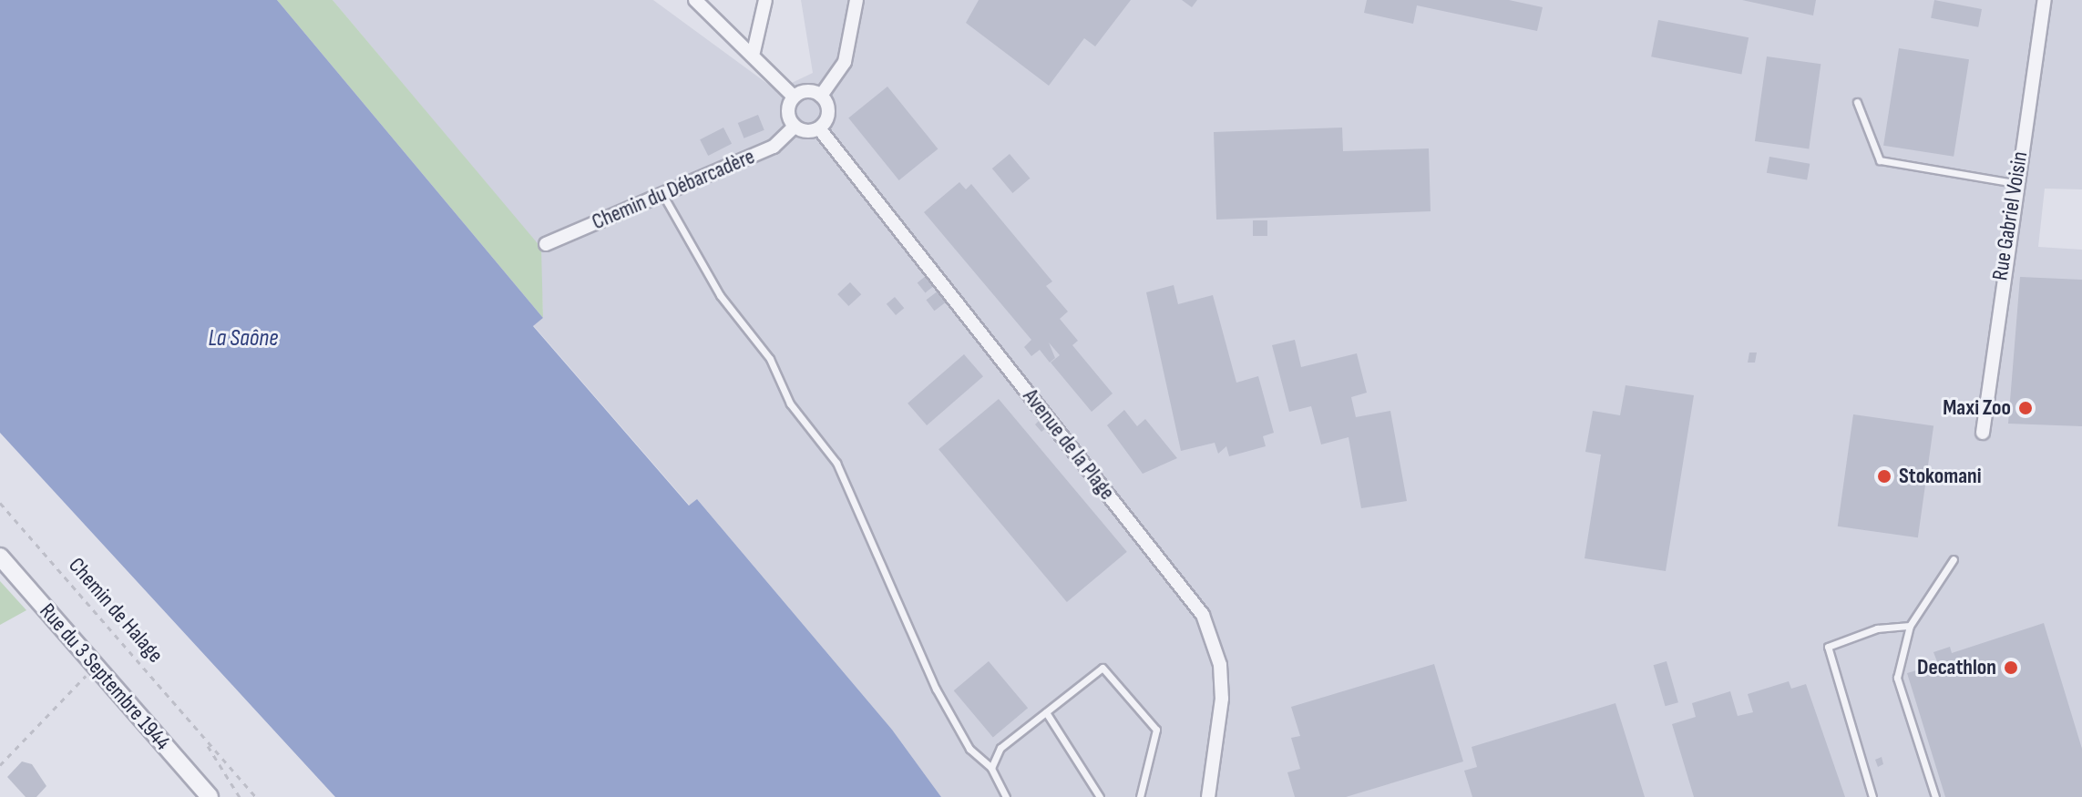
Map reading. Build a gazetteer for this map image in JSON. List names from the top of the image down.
{
  "streets": {
    "street": [
      "Chemin du Débarcadère",
      "Rue Gabriel Voisin",
      "Avenue de la Plage",
      "Rue du 3 Septembre 1944"
    ],
    "path": ["Chemin de Halage"]
  },
  "crossings": [
    ["Chemin du Débarcadère", "Avenue de la Plage"]
  ],
  "water": ["La Saône"],
  "places": ["Maxi Zoo", "Stokomani", "Decathlon"]
}
